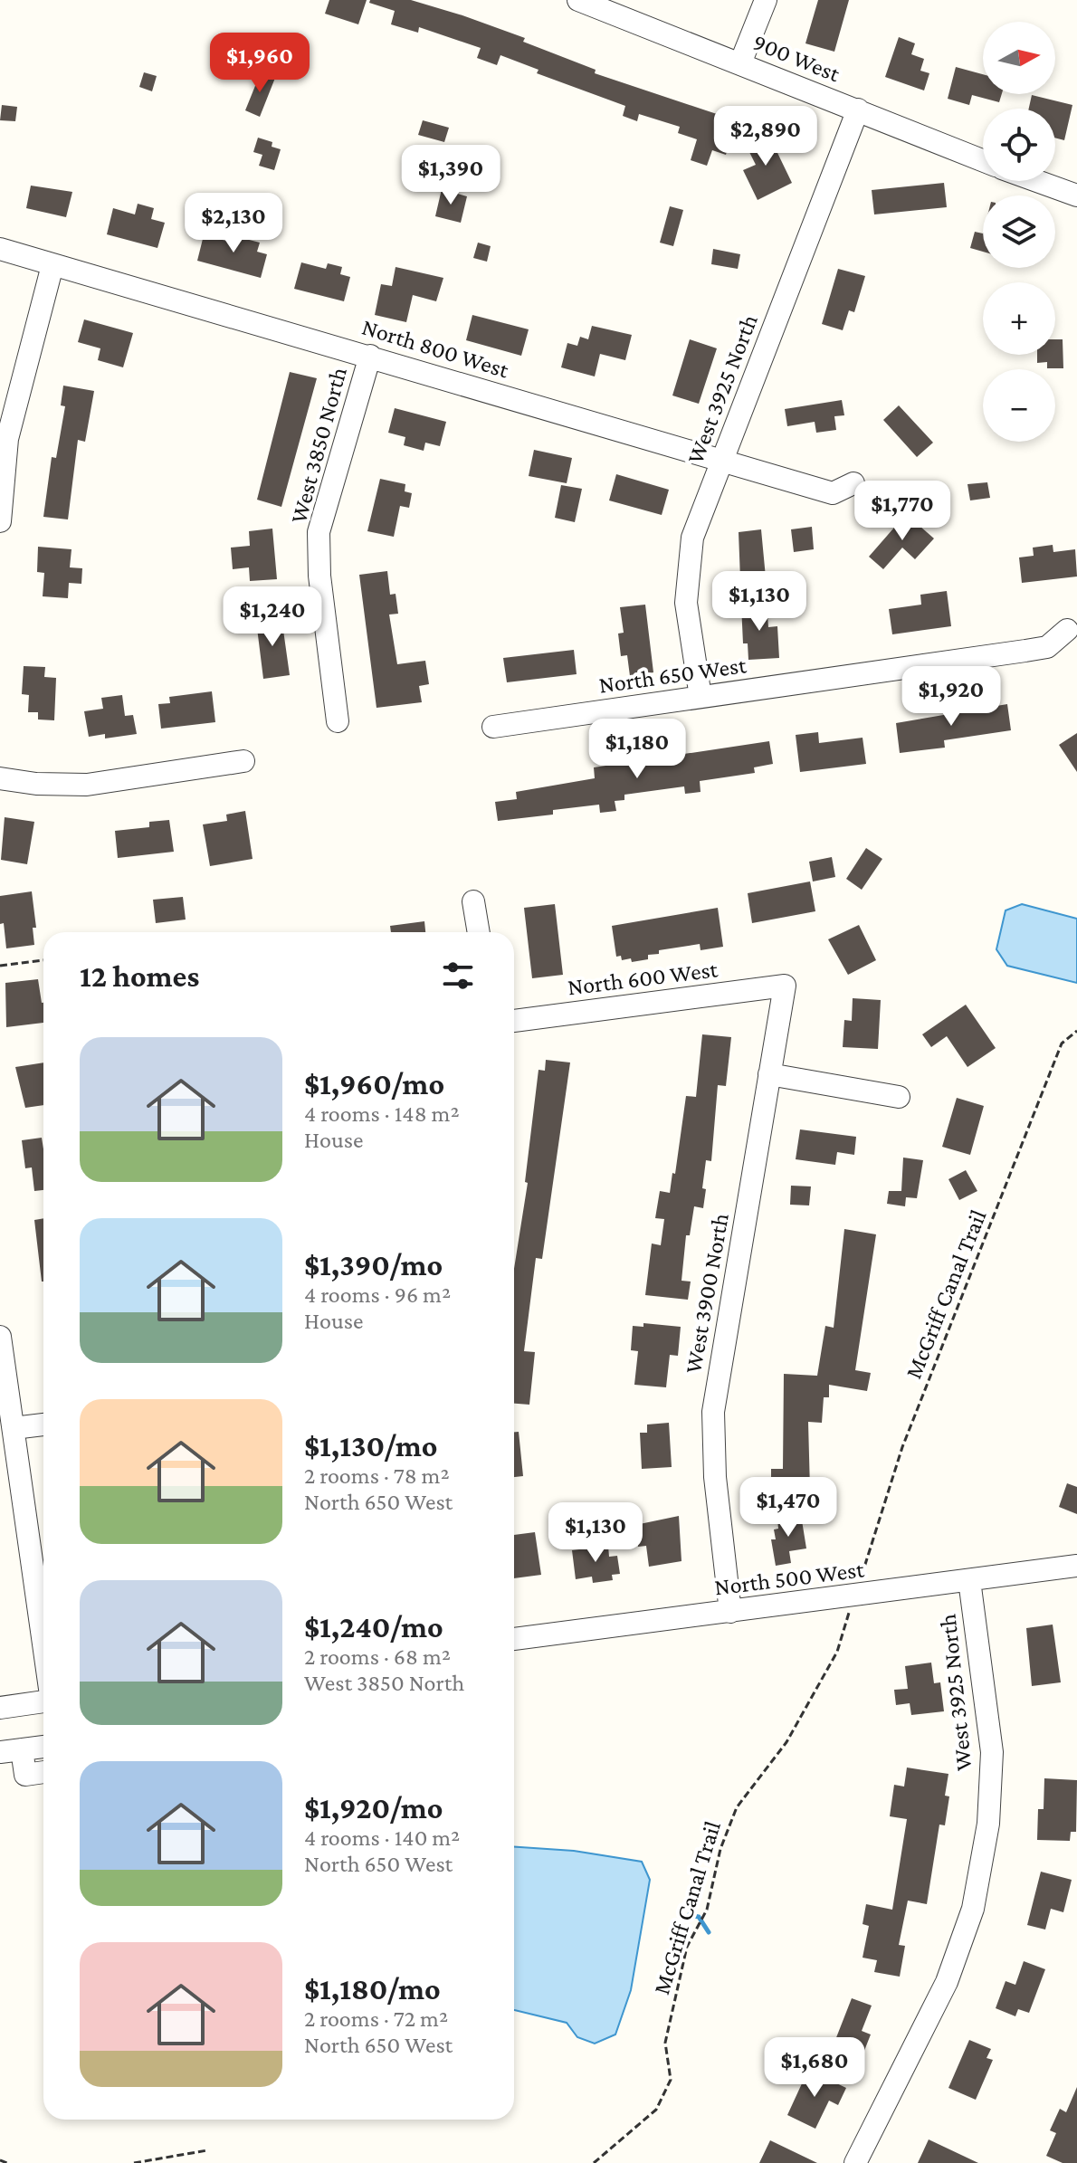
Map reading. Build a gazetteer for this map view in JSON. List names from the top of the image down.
{
  "streets": {
    "street": [
      "900 West",
      "North 800 West",
      "West 3925 North",
      "West 3850 North",
      "North 650 West",
      "North 600 West",
      "West 3900 North",
      "North 500 West"
    ],
    "path": ["McGriff Canal Trail"]
  },
  "crossings": [
    ["900 West", "West 3925 North"],
    ["North 800 West", "West 3925 North"],
    ["North 800 West", "West 3850 North"],
    ["West 3925 North", "North 650 West"],
    ["West 3925 North", "North 500 West"],
    ["North 600 West", "West 3900 North"],
    ["West 3900 North", "North 500 West"]
  ],
  "north": "right",
  "page": {
    "map_buttons": ["+", "−"],
    "price": [
      "$1,960",
      "$2,890",
      "$1,390",
      "$2,130",
      "$1,770",
      "$1,130",
      "$1,240",
      "$1,920",
      "$1,180",
      "$1,470",
      "$1,130",
      "$1,680"
    ],
    "heading": "12 homes",
    "list": [
      {
        "name": "$1,960/mo",
        "note": "4 rooms · 148 m² · House"
      },
      {
        "name": "$1,390/mo",
        "note": "4 rooms · 96 m² · House"
      },
      {
        "name": "$1,130/mo",
        "note": "2 rooms · 78 m² · North 650 West"
      },
      {
        "name": "$1,240/mo",
        "note": "2 rooms · 68 m² · West 3850 North"
      },
      {
        "name": "$1,920/mo",
        "note": "4 rooms · 140 m² · North 650 West"
      },
      {
        "name": "$1,180/mo",
        "note": "2 rooms · 72 m² · North 650 West"
      }
    ]
  }
}
